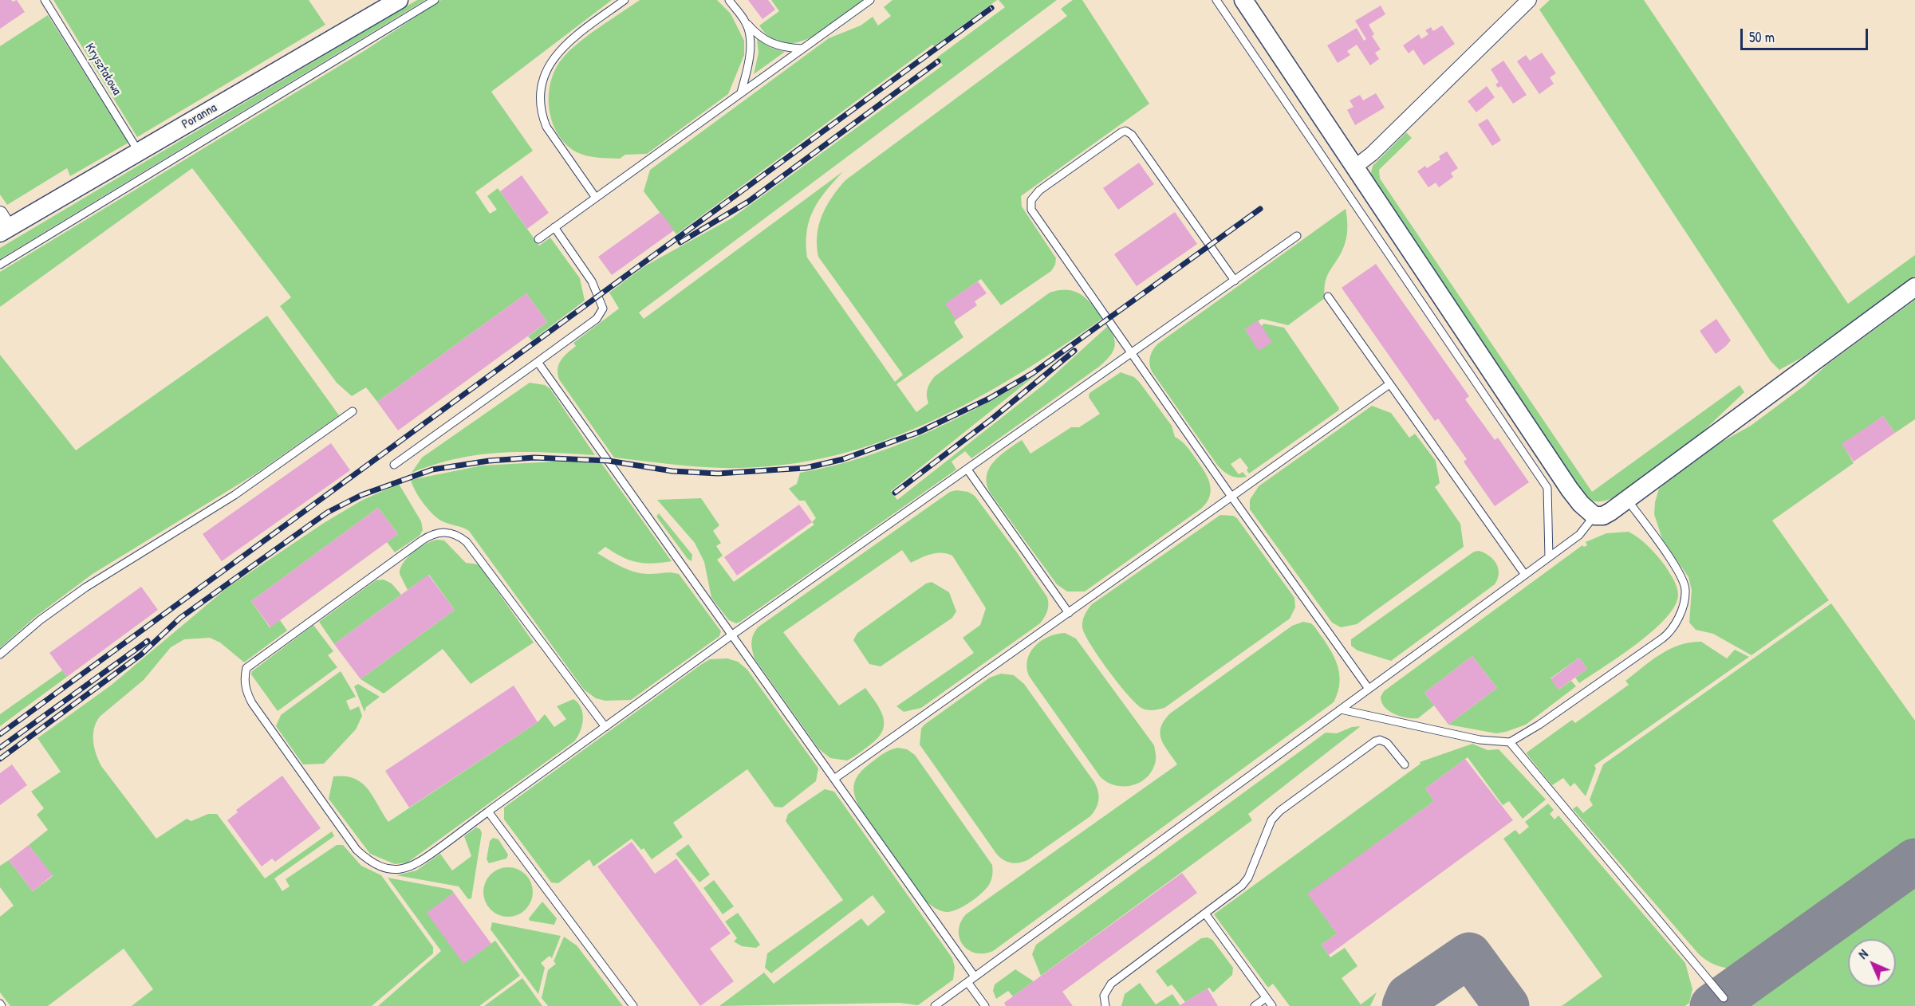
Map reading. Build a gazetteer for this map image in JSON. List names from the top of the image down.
{
  "streets": {
    "street": ["Poranna"],
    "lane": ["Kryształowa"]
  },
  "crossings": [
    ["Kryształowa", "Poranna"]
  ],
  "scale_bar": "50 m",
  "north": "top left"
}
